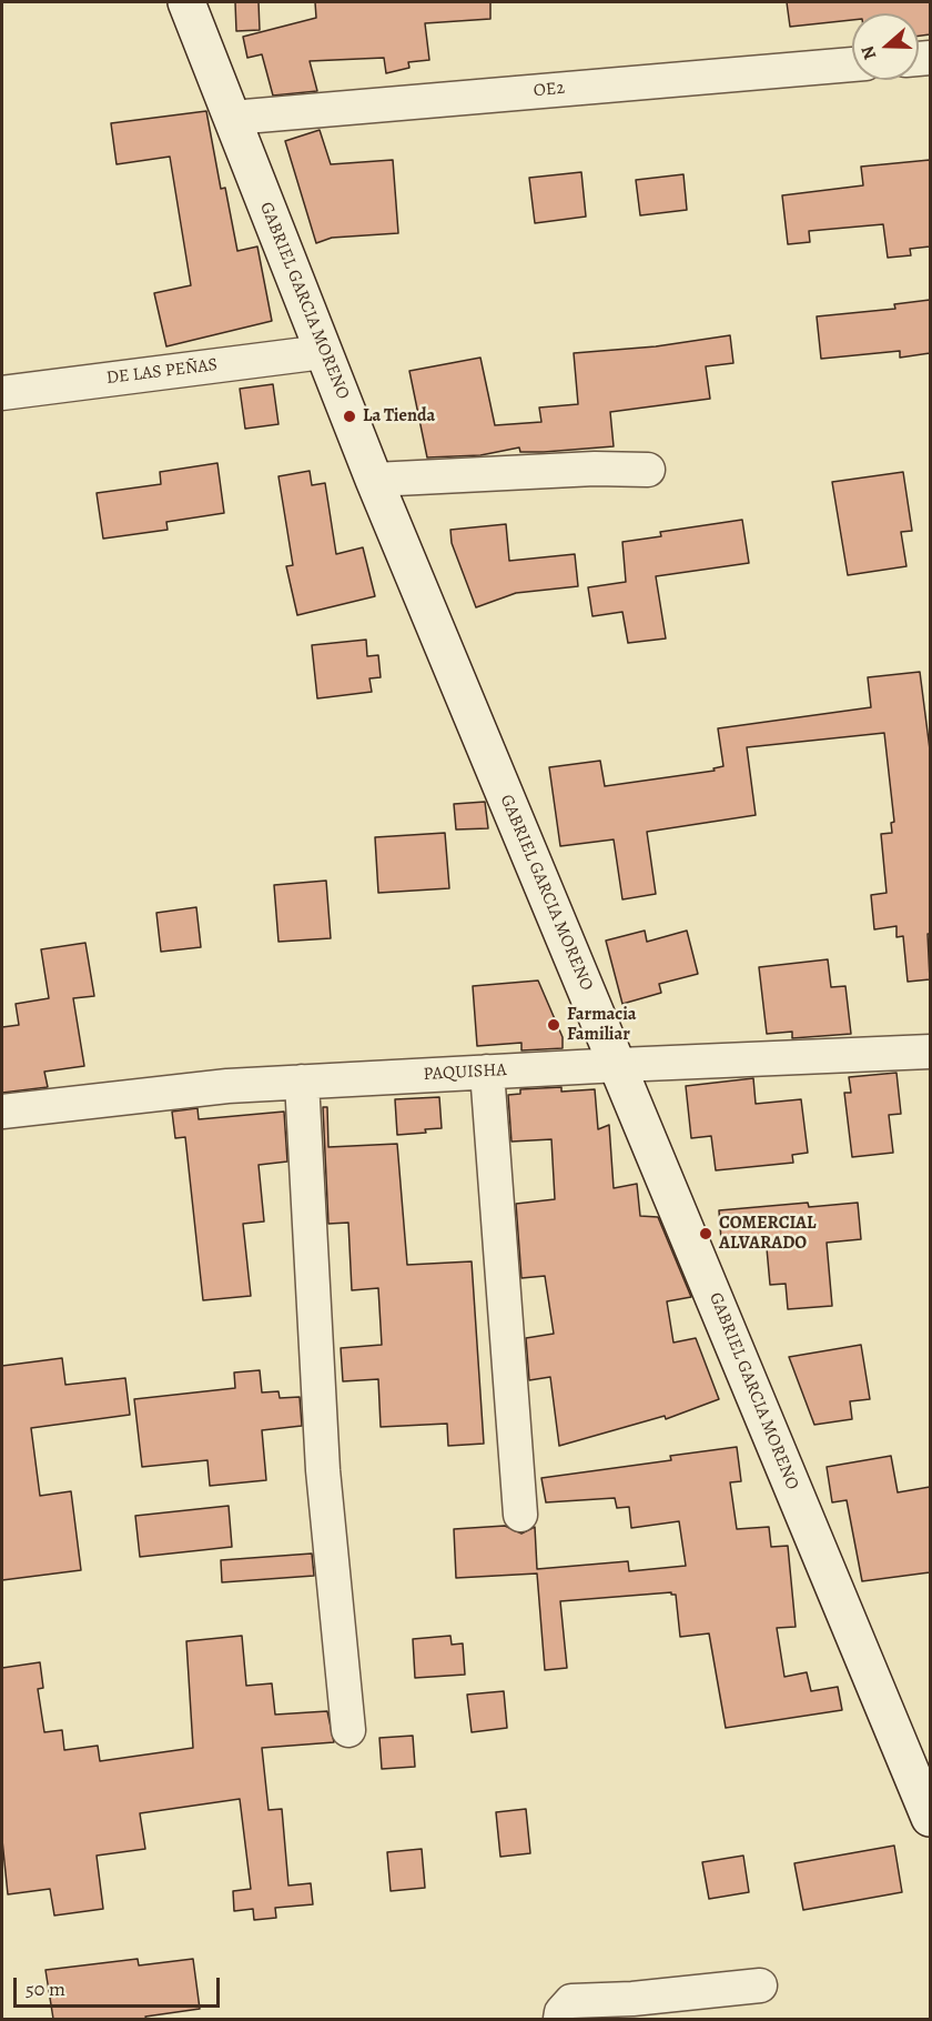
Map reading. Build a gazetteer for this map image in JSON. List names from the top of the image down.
{
  "streets": {
    "street": [
      "OE2",
      "GABRIEL GARCIA MORENO",
      "DE LAS PEÑAS",
      "PAQUISHA"
    ]
  },
  "crossings": [
    ["OE2", "GABRIEL GARCIA MORENO"],
    ["GABRIEL GARCIA MORENO", "DE LAS PEÑAS"],
    ["GABRIEL GARCIA MORENO", "PAQUISHA"]
  ],
  "places": ["La Tienda", "Farmacia Familiar", "COMERCIAL ALVARADO"],
  "scale_bar": "50 m",
  "north": "left"
}
